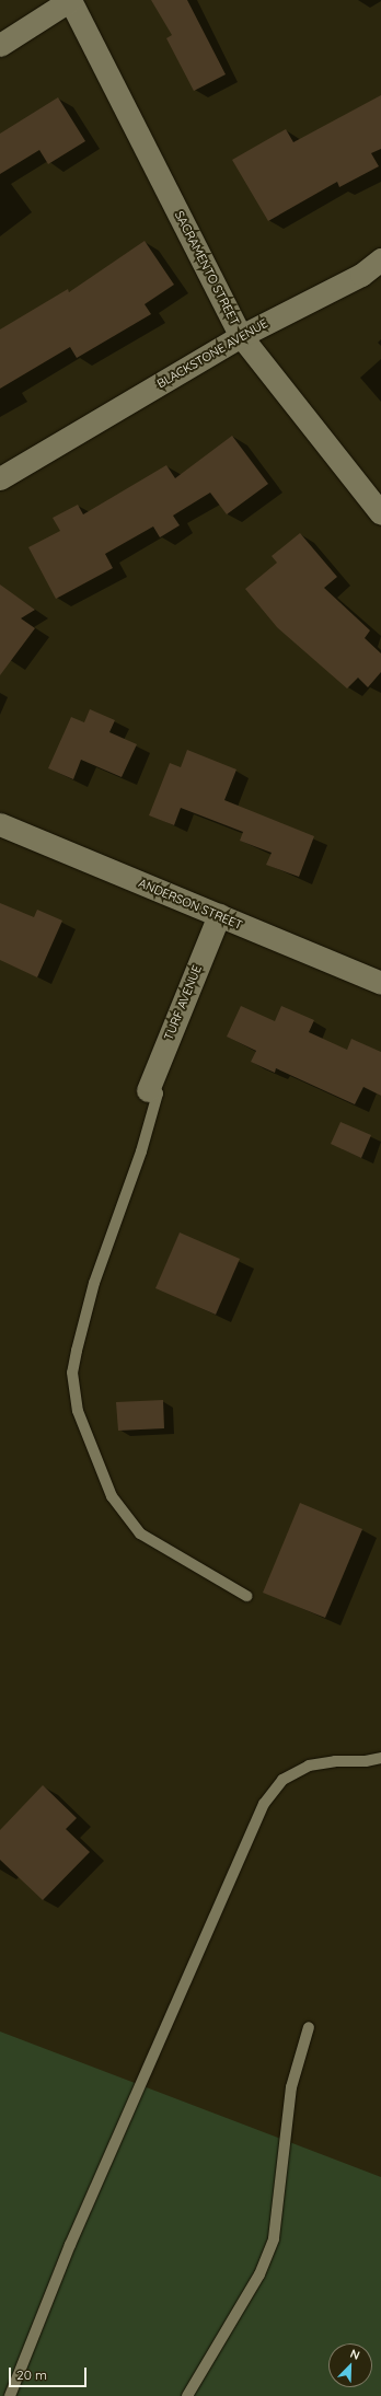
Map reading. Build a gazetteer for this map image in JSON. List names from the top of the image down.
{
  "streets": {
    "street": [
      "SACRAMENTO STREET",
      "BLACKSTONE AVENUE",
      "ANDERSON STREET",
      "TURF AVENUE"
    ]
  },
  "crossings": [
    ["SACRAMENTO STREET", "BLACKSTONE AVENUE"],
    ["ANDERSON STREET", "TURF AVENUE"]
  ],
  "scale_bar": "20 m",
  "north": "top right"
}
